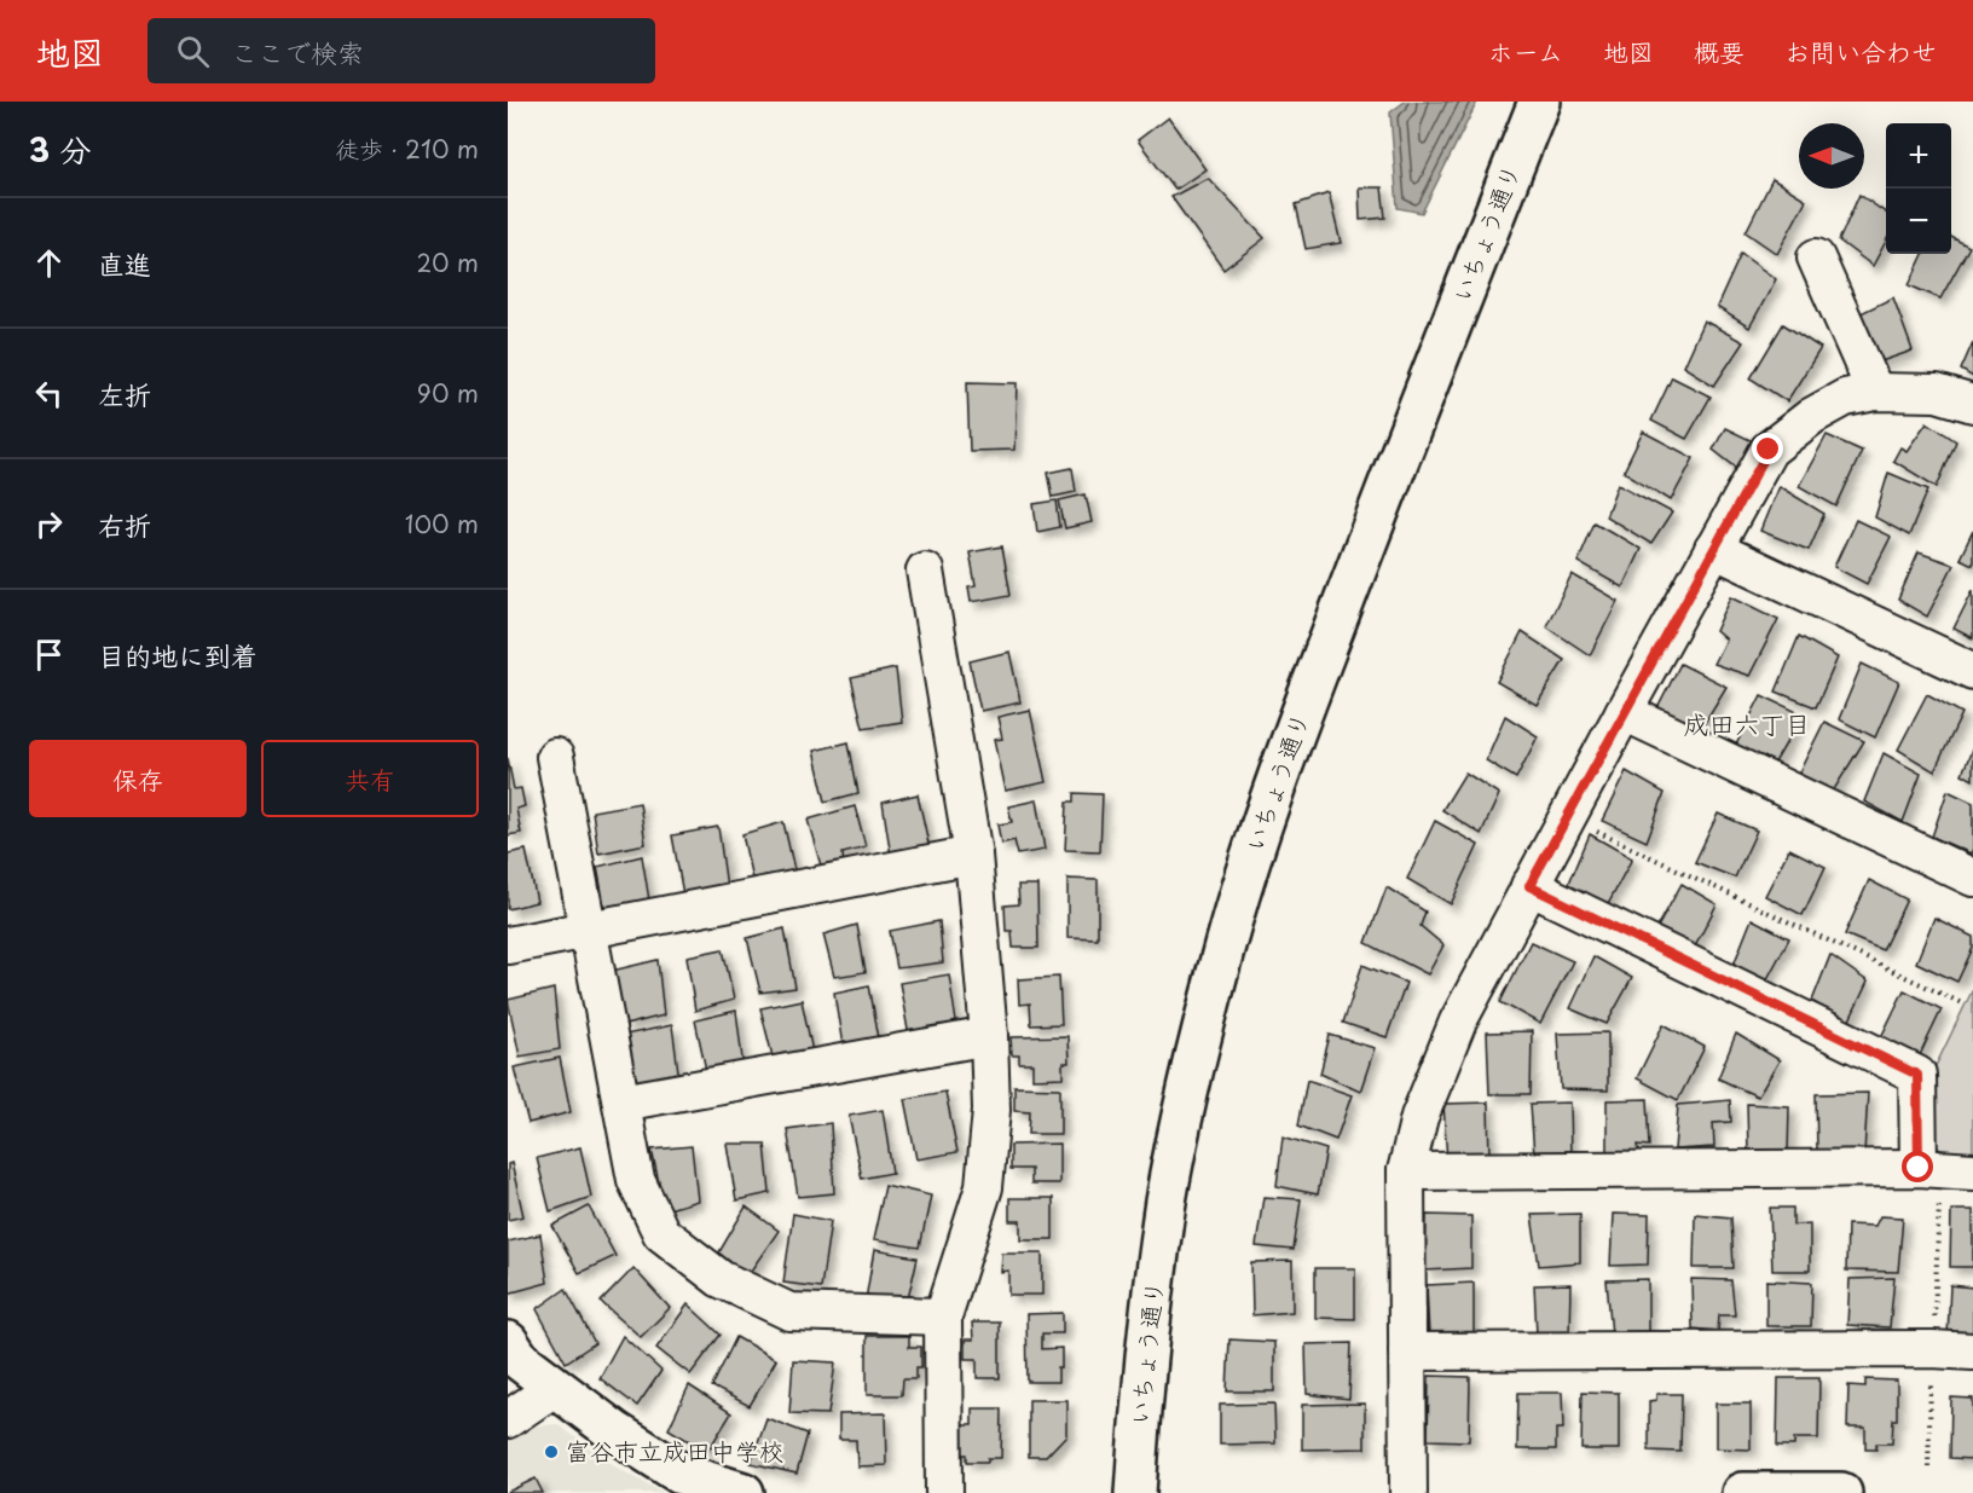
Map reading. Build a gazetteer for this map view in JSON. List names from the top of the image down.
{
  "streets": {
    "street": ["いちょう通り"]
  },
  "districts": ["成田六丁目"],
  "places": ["富谷市立成田中学校"],
  "north": "left",
  "page": {
    "header": "地図",
    "search": "ここで検索",
    "nav": [
      "ホーム",
      "地図",
      "概要",
      "お問い合わせ"
    ],
    "heading": ["3 分", "徒歩 · 210 m"],
    "map_buttons": ["+", "−"],
    "list": [
      ["直進", "20 m"],
      ["左折", "90 m"],
      ["右折", "100 m"],
      "目的地に到着"
    ],
    "buttons": ["保存", "共有"]
  }
}
